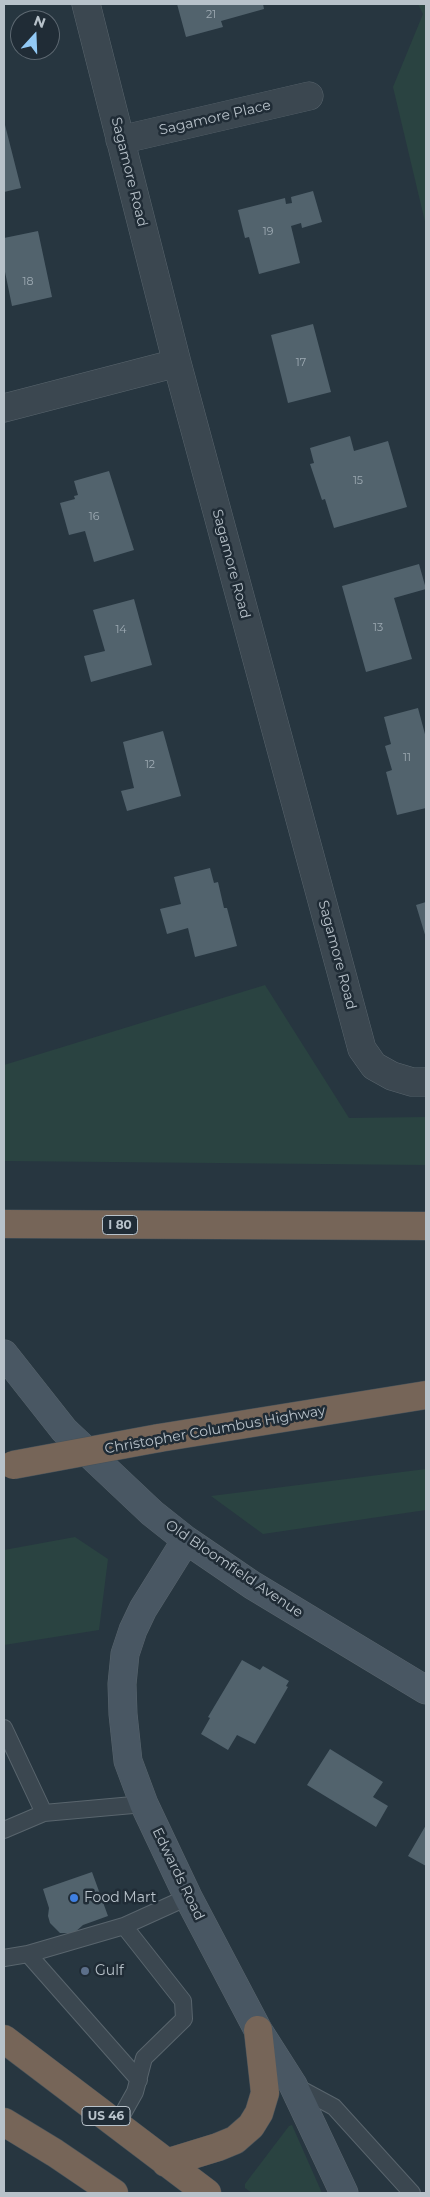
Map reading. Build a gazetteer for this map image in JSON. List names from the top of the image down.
{
  "streets": {
    "highway": ["I 80", "Christopher Columbus Highway", "US 46"],
    "street": [
      "Sagamore Place",
      "Sagamore Road",
      "Old Bloomfield Avenue",
      "Edwards Road"
    ]
  },
  "crossings": [
    ["Sagamore Place", "Sagamore Road"],
    ["Old Bloomfield Avenue", "Edwards Road"]
  ],
  "places": ["Food Mart", "Gulf"],
  "house_numbers": [
    "21",
    "19",
    "18",
    "17",
    "15",
    "16",
    "13",
    "14",
    "11",
    "12"
  ],
  "north": "top"
}
